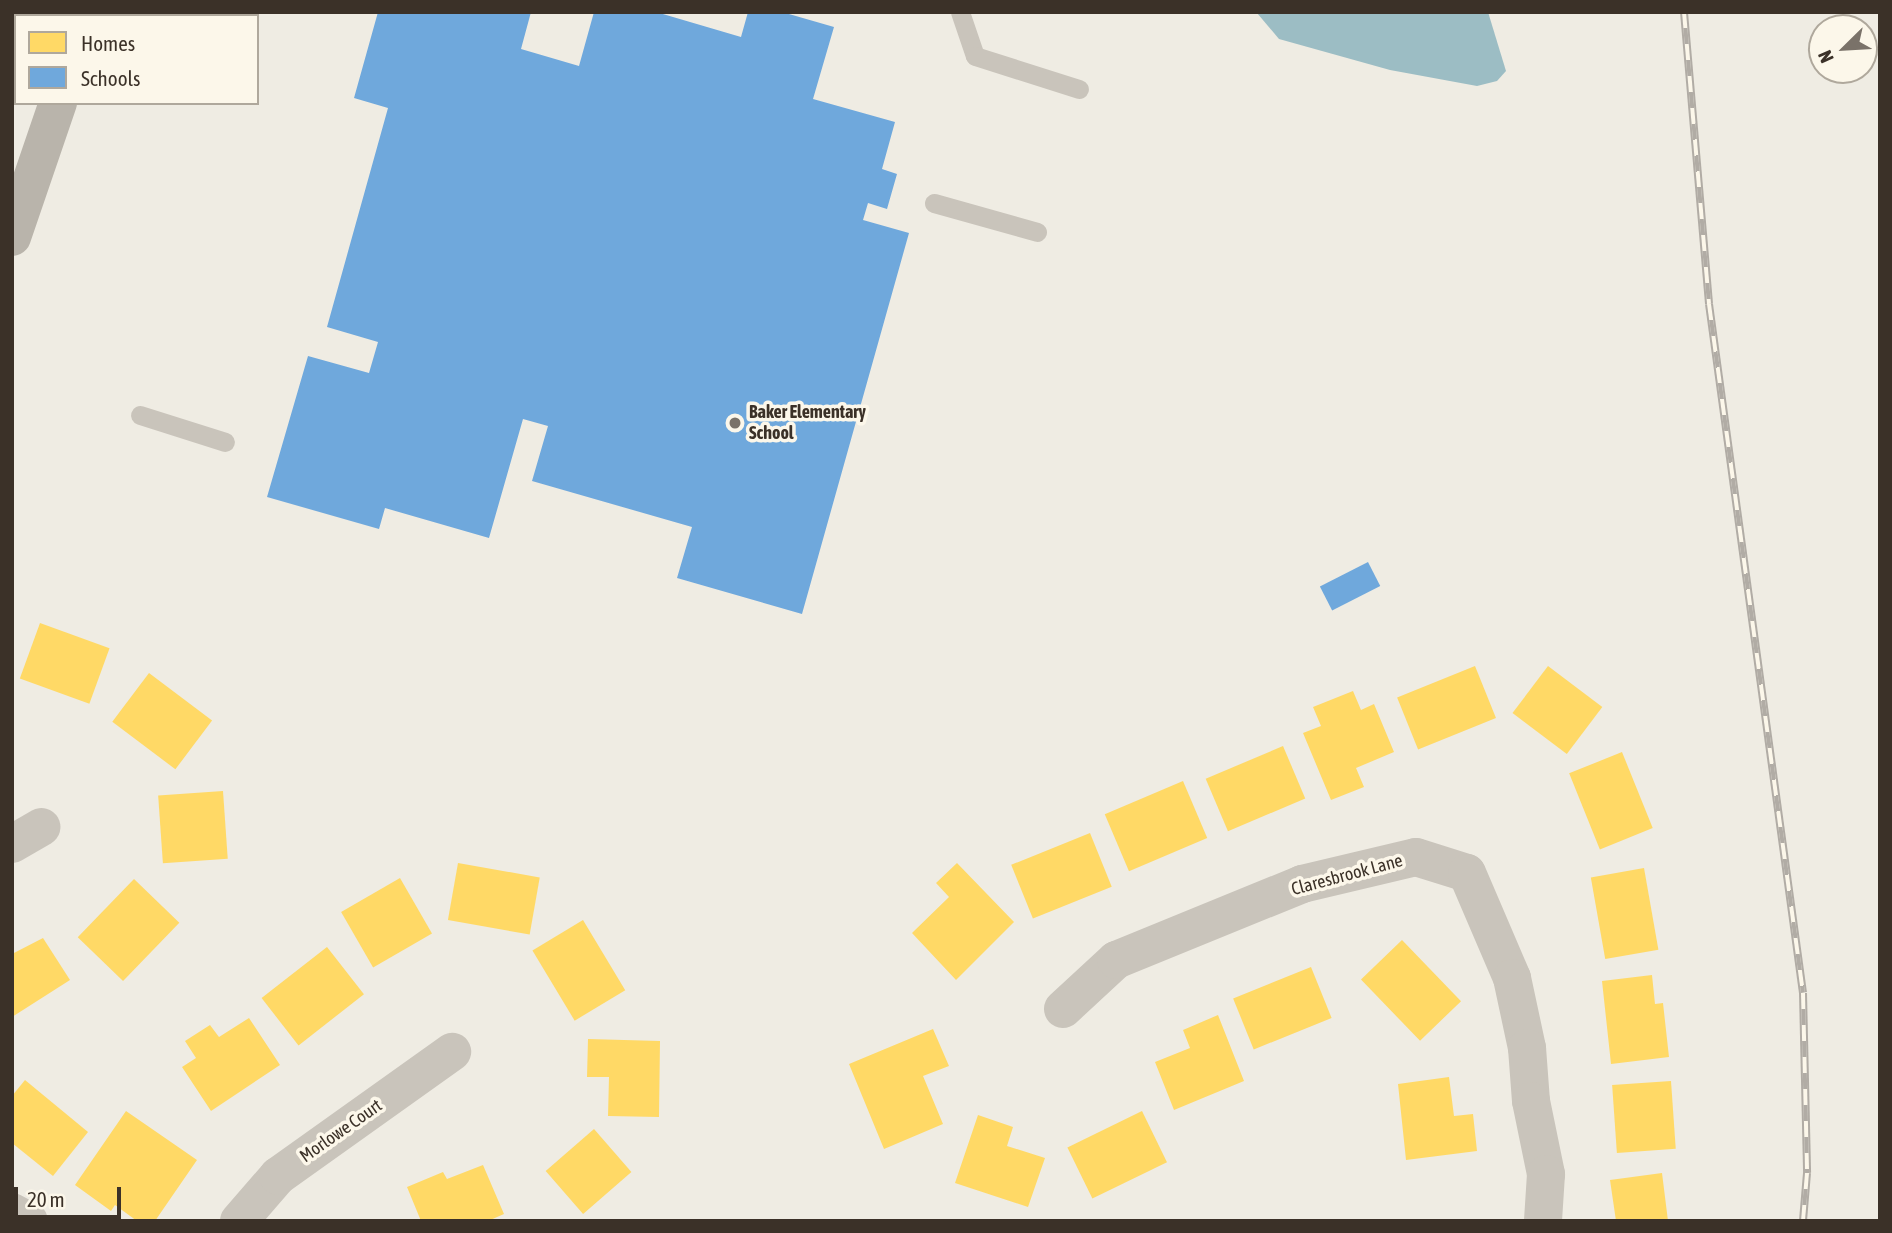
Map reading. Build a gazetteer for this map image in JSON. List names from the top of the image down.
{
  "streets": {
    "street": ["Claresbrook Lane", "Morlowe Court"]
  },
  "places": ["Baker Elementary School"],
  "legend": ["Homes", "Schools"],
  "scale_bar": "20 m",
  "north": "bottom left"
}
